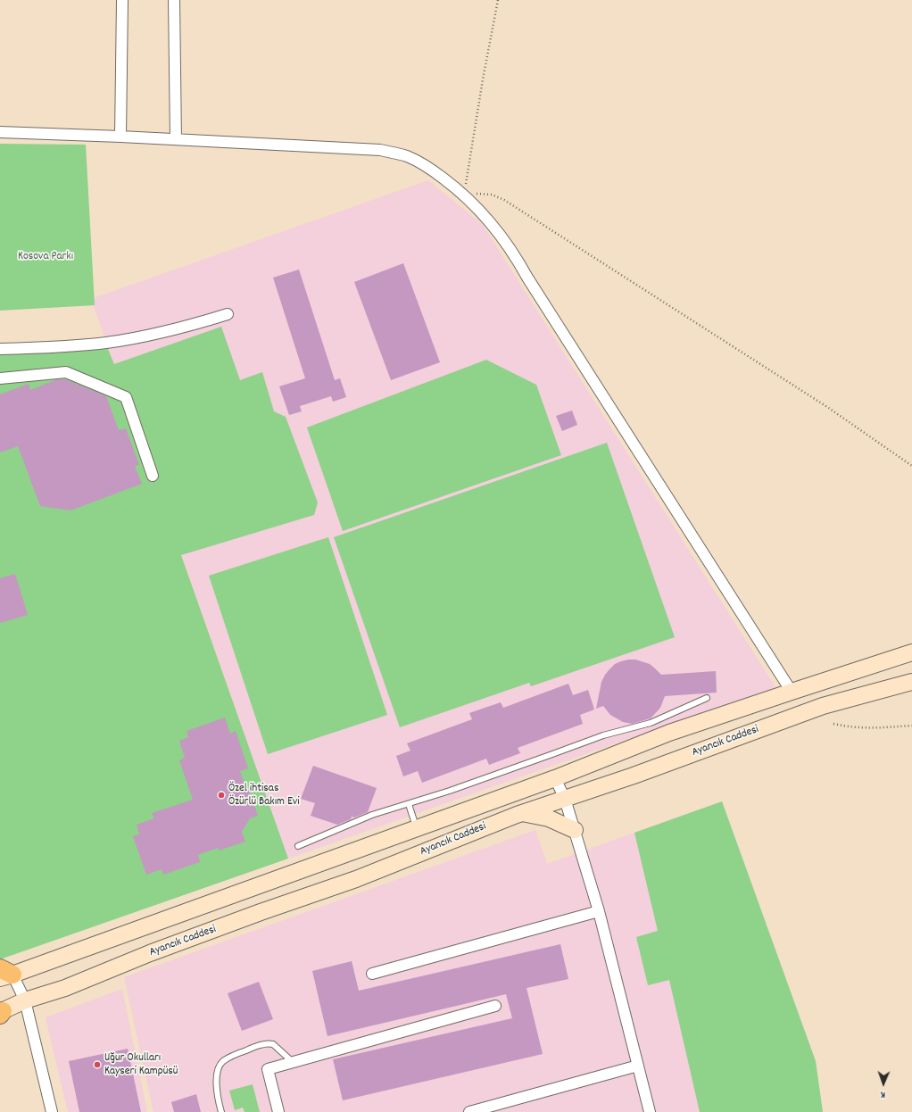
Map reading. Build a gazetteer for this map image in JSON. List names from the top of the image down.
{
  "streets": {
    "street": ["Ayancık Caddesi"]
  },
  "parks": ["Kosova Parkı"],
  "places": ["Özel ihtisas Özürlü Bakım Evi", "Uğur Okulları Kayseri Kampüsü"],
  "north": "bottom"
}
